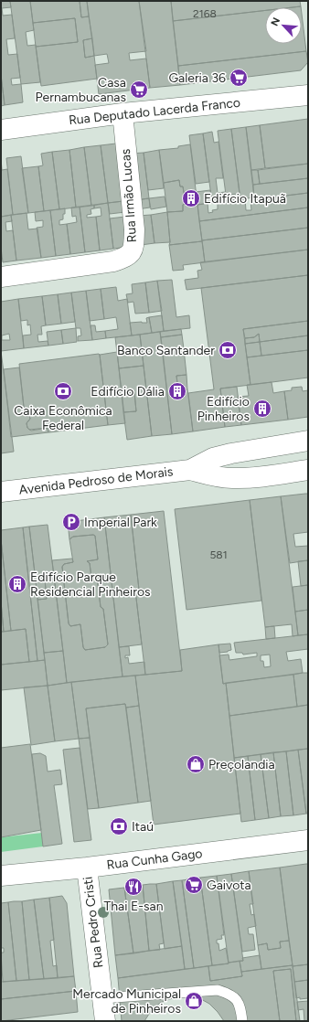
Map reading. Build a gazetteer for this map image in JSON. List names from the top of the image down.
{
  "streets": {
    "street": [
      "Rua Deputado Lacerda Franco",
      "Rua Irmão Lucas",
      "Avenida Pedroso de Morais",
      "Rua Cunha Gago",
      "Rua Pedro Cristi"
    ]
  },
  "crossings": [
    ["Rua Deputado Lacerda Franco", "Rua Irmão Lucas"],
    ["Rua Cunha Gago", "Rua Pedro Cristi"]
  ],
  "places": {
    "supermarket": ["Galeria 36", "Casa Pernambucanas", "Gaivota"],
    "building": [
      "Edifício Itapuã",
      "Edifício Dália",
      "Edifício Pinheiros",
      "Edifício Parque Residencial Pinheiros"
    ],
    "bank": ["Banco Santander", "Caixa Econômica Federal", "Itaú"],
    "parking": ["Imperial Park"],
    "shop": ["Preçolandia", "Mercado Municipal de Pinheiros"],
    "restaurant": ["Thai E-san"]
  },
  "house_numbers": ["2168", "581"],
  "north": "top left"
}
